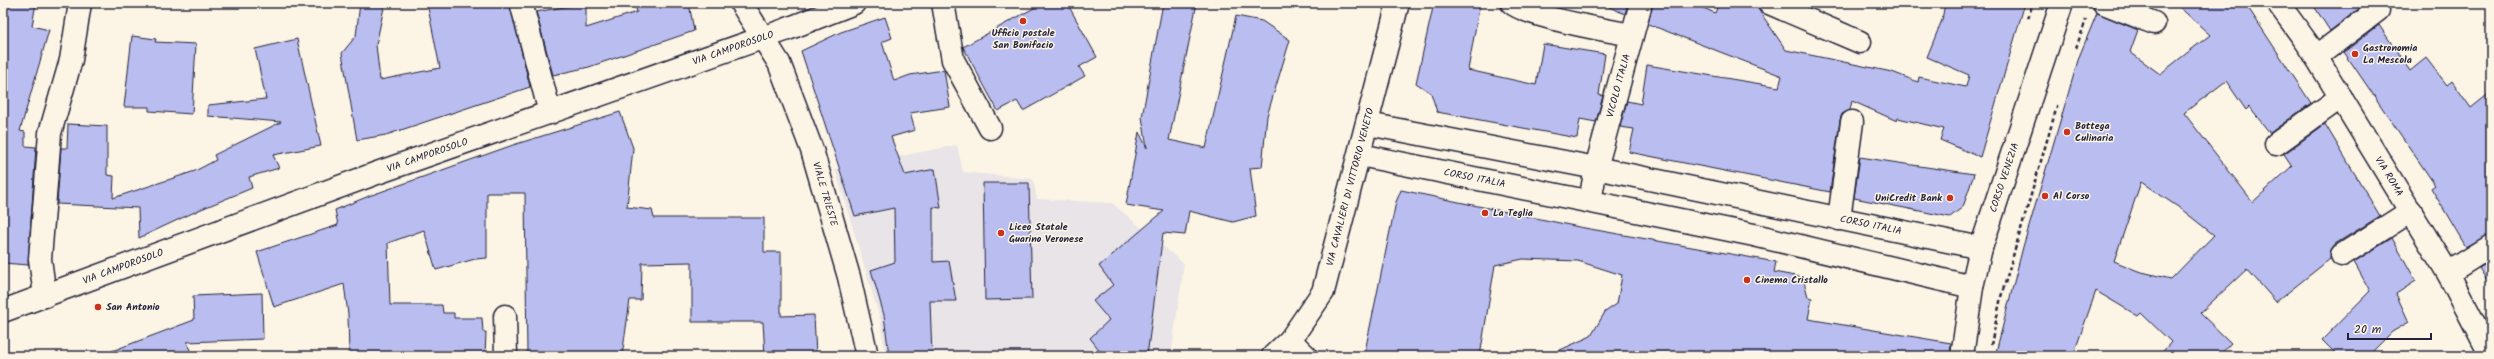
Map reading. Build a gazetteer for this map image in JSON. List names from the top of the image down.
{
  "streets": {
    "street": [
      "VIA CAMPOROSOLO",
      "VICOLO ITALIA",
      "VIA ROMA",
      "CORSO ITALIA",
      "CORSO VENEZIA",
      "VIA CAVALIERI DI VITTORIO VENETO",
      "VIALE TRIESTE"
    ]
  },
  "crossings": [
    ["VIA CAMPOROSOLO", "VIALE TRIESTE"],
    ["VICOLO ITALIA", "CORSO ITALIA"],
    ["CORSO ITALIA", "CORSO VENEZIA"],
    ["CORSO ITALIA", "VIA CAVALIERI DI VITTORIO VENETO"]
  ],
  "places": [
    "Ufficio postale San Bonifacio",
    "Gastronomia La Mescola",
    "Bottega Culinaria",
    "Al Corso",
    "UniCredit Bank",
    "La Teglia",
    "Liceo Statale Guarino Veronese",
    "Cinema Cristallo",
    "San Antonio"
  ],
  "scale_bar": "20 m"
}
